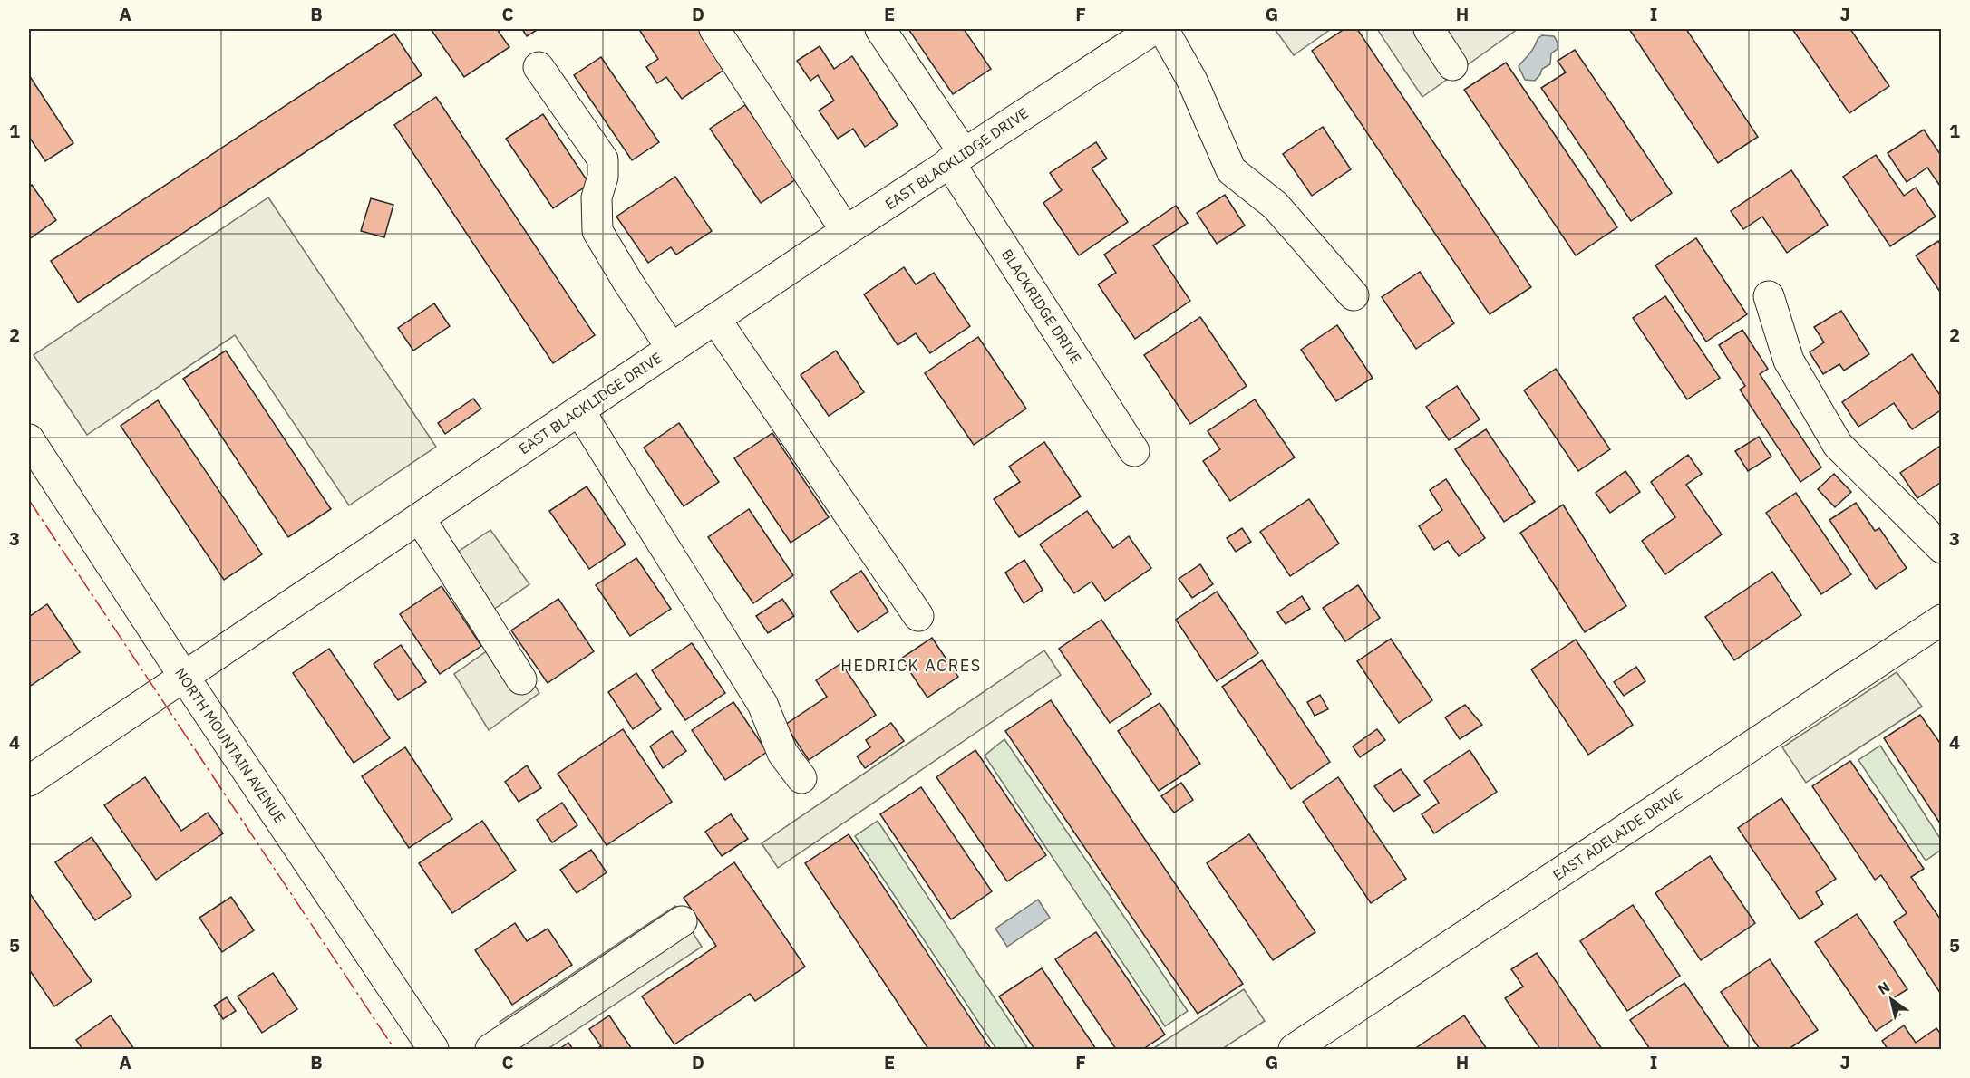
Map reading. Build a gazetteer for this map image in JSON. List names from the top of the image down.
{
  "streets": {
    "street": [
      "EAST BLACKLIDGE DRIVE",
      "BLACKRIDGE DRIVE",
      "NORTH MOUNTAIN AVENUE",
      "EAST ADELAIDE DRIVE"
    ]
  },
  "crossings": [
    ["EAST BLACKLIDGE DRIVE", "BLACKRIDGE DRIVE"],
    ["EAST BLACKLIDGE DRIVE", "NORTH MOUNTAIN AVENUE"]
  ],
  "districts": ["HEDRICK ACRES"],
  "north": "top left",
  "grid": {
    "columns": [
      "A",
      "B",
      "C",
      "D",
      "E",
      "F",
      "G",
      "H",
      "I",
      "J"
    ],
    "rows": [
      "1",
      "2",
      "3",
      "4",
      "5"
    ]
  }
}
